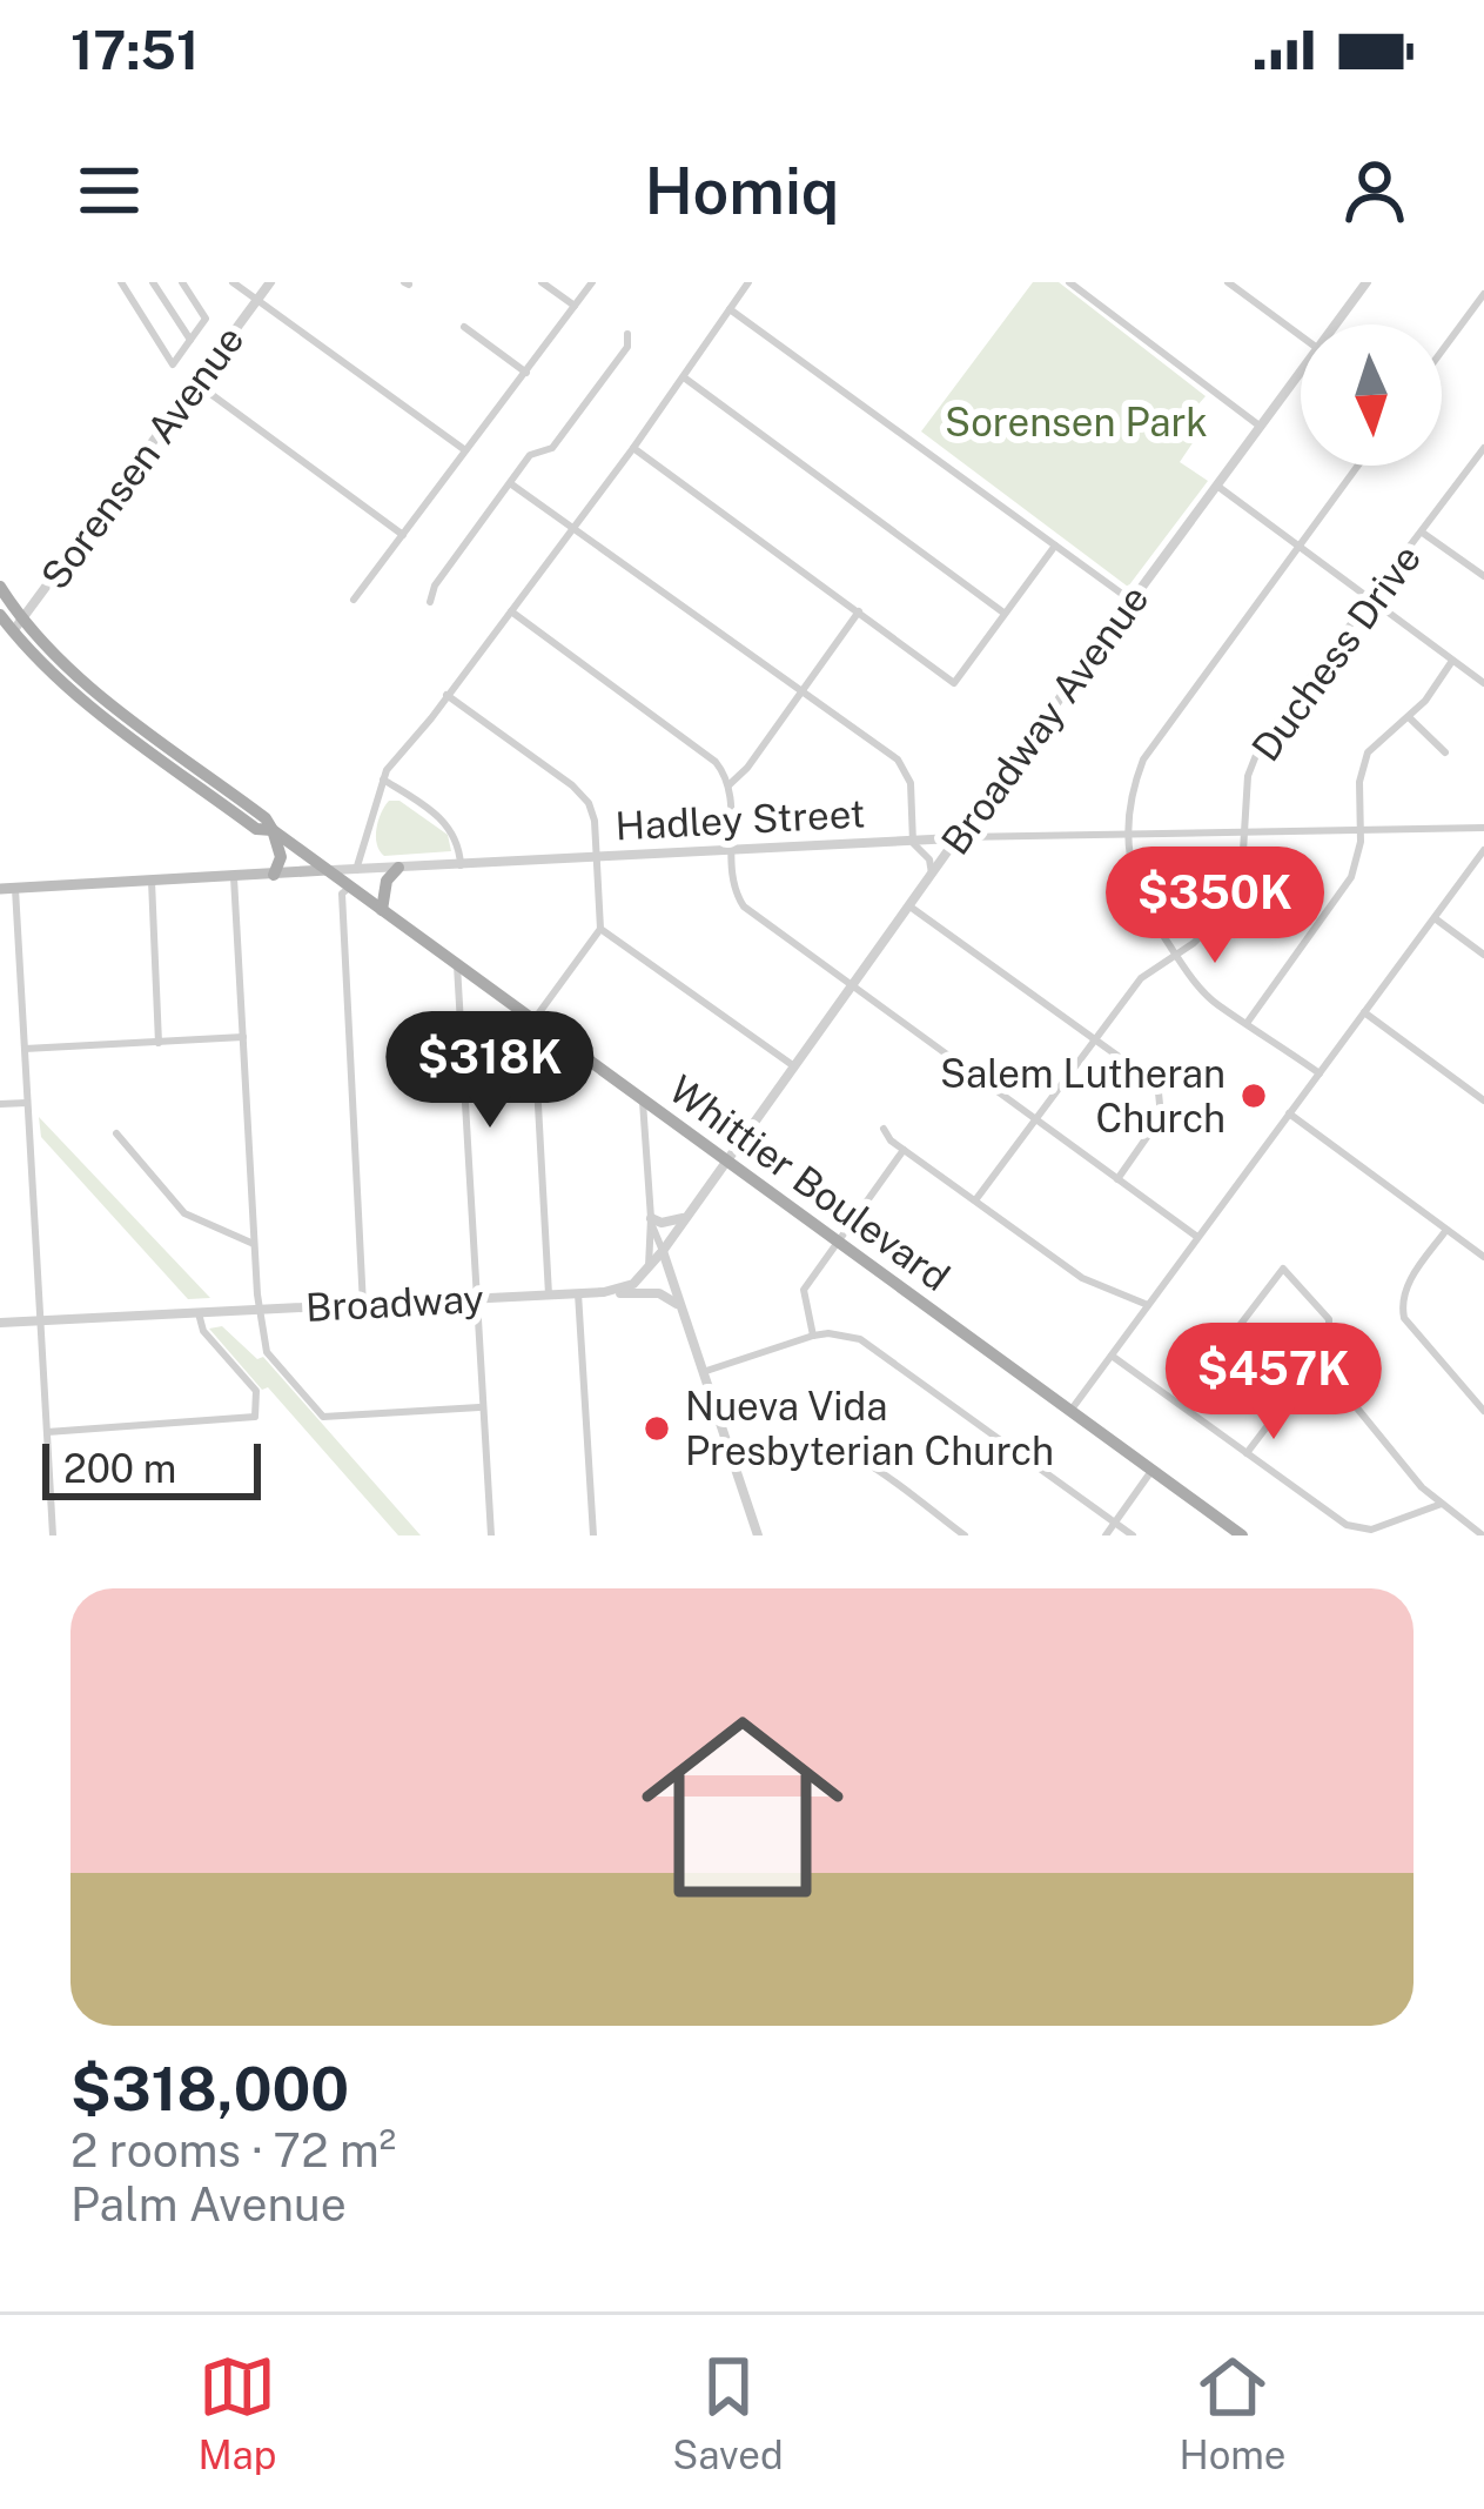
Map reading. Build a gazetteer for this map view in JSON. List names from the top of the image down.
{
  "streets": {
    "main road": ["Hadley Street", "Whittier Boulevard"],
    "street": [
      "Sorensen Avenue",
      "Duchess Drive",
      "Broadway Avenue",
      "Broadway"
    ]
  },
  "crossings": [
    ["Sorensen Avenue", "Whittier Boulevard"],
    ["Duchess Drive", "Hadley Street"],
    ["Broadway Avenue", "Hadley Street"],
    ["Broadway Avenue", "Whittier Boulevard"],
    ["Broadway Avenue", "Broadway"],
    ["Hadley Street", "Whittier Boulevard"],
    ["Whittier Boulevard", "Broadway"]
  ],
  "parks": ["Sorensen Park"],
  "places": ["Salem Lutheran Church", "Nueva Vida Presbyterian Church"],
  "scale_bar": "200 m",
  "north": "bottom",
  "page": {
    "status": "17:51",
    "header": "Homiq",
    "price": ["$350K", "$318K", "$457K"],
    "scale": "200 m",
    "list": [
      {
        "name": "$318,000",
        "note": "2 rooms · 72 m² · Palm Avenue"
      }
    ],
    "tabs": ["Map", "Saved", "Home"]
  }
}
